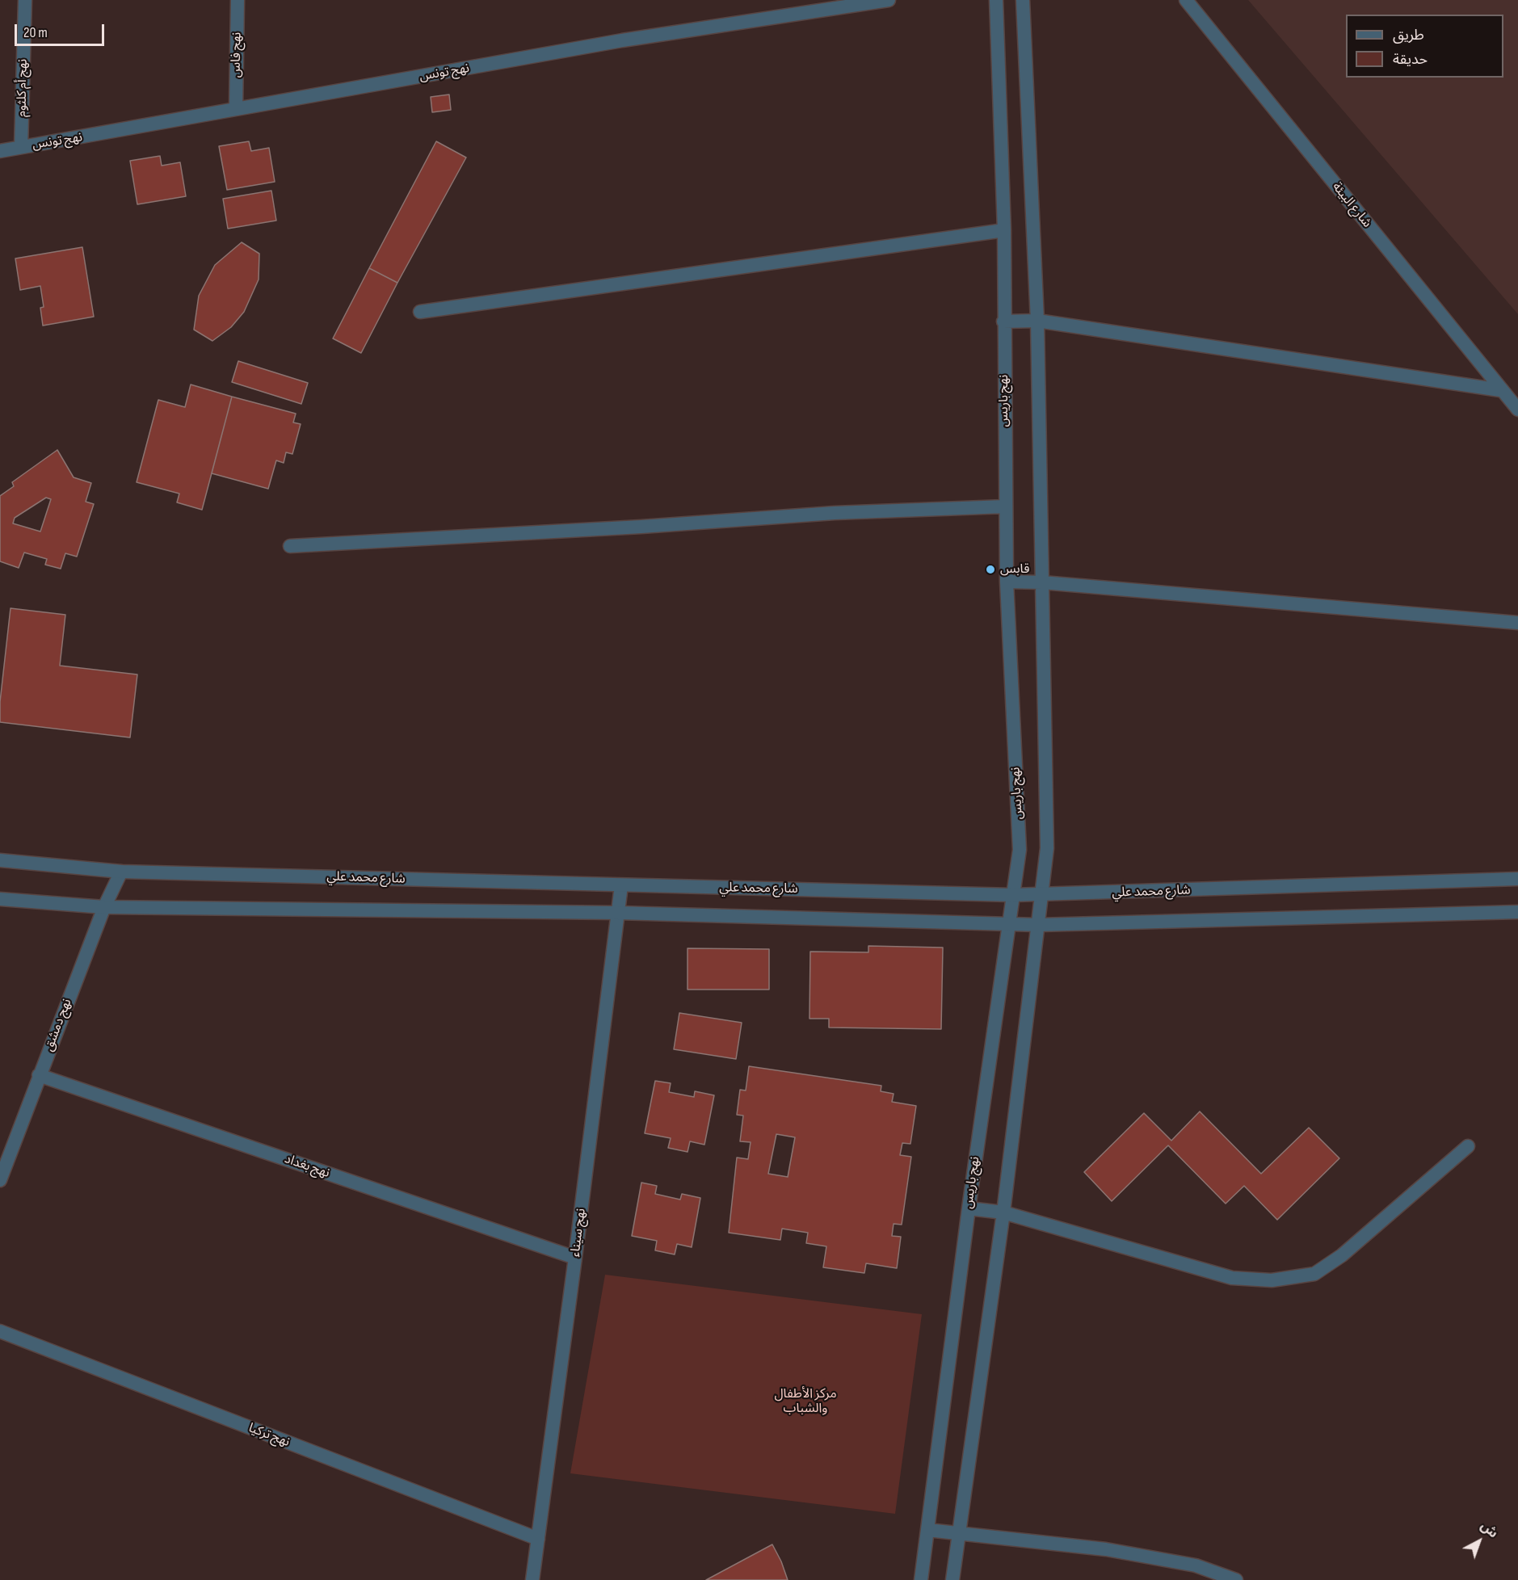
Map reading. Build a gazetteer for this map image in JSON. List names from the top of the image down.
{
  "streets": {
    "street": [
      "نهج فاس",
      "نهج تونس",
      "نهج أم كلثوم",
      "شارع البيئة",
      "نهج باريس",
      "شارع محمد علي",
      "نهج دمشق",
      "نهج بغداد",
      "نهج سيناء",
      "نهج تركيا"
    ]
  },
  "crossings": [
    ["نهج فاس", "نهج تونس"],
    ["نهج تونس", "نهج أم كلثوم"],
    ["نهج باريس", "شارع محمد علي"],
    ["شارع محمد علي", "نهج دمشق"],
    ["شارع محمد علي", "نهج سيناء"],
    ["نهج دمشق", "نهج بغداد"],
    ["نهج بغداد", "نهج سيناء"],
    ["نهج سيناء", "نهج تركيا"]
  ],
  "parks": ["مركز الأطفال والشباب"],
  "places": ["قابس"],
  "legend": ["طريق", "حديقة"],
  "scale_bar": "20 m",
  "north": "top right"
}
